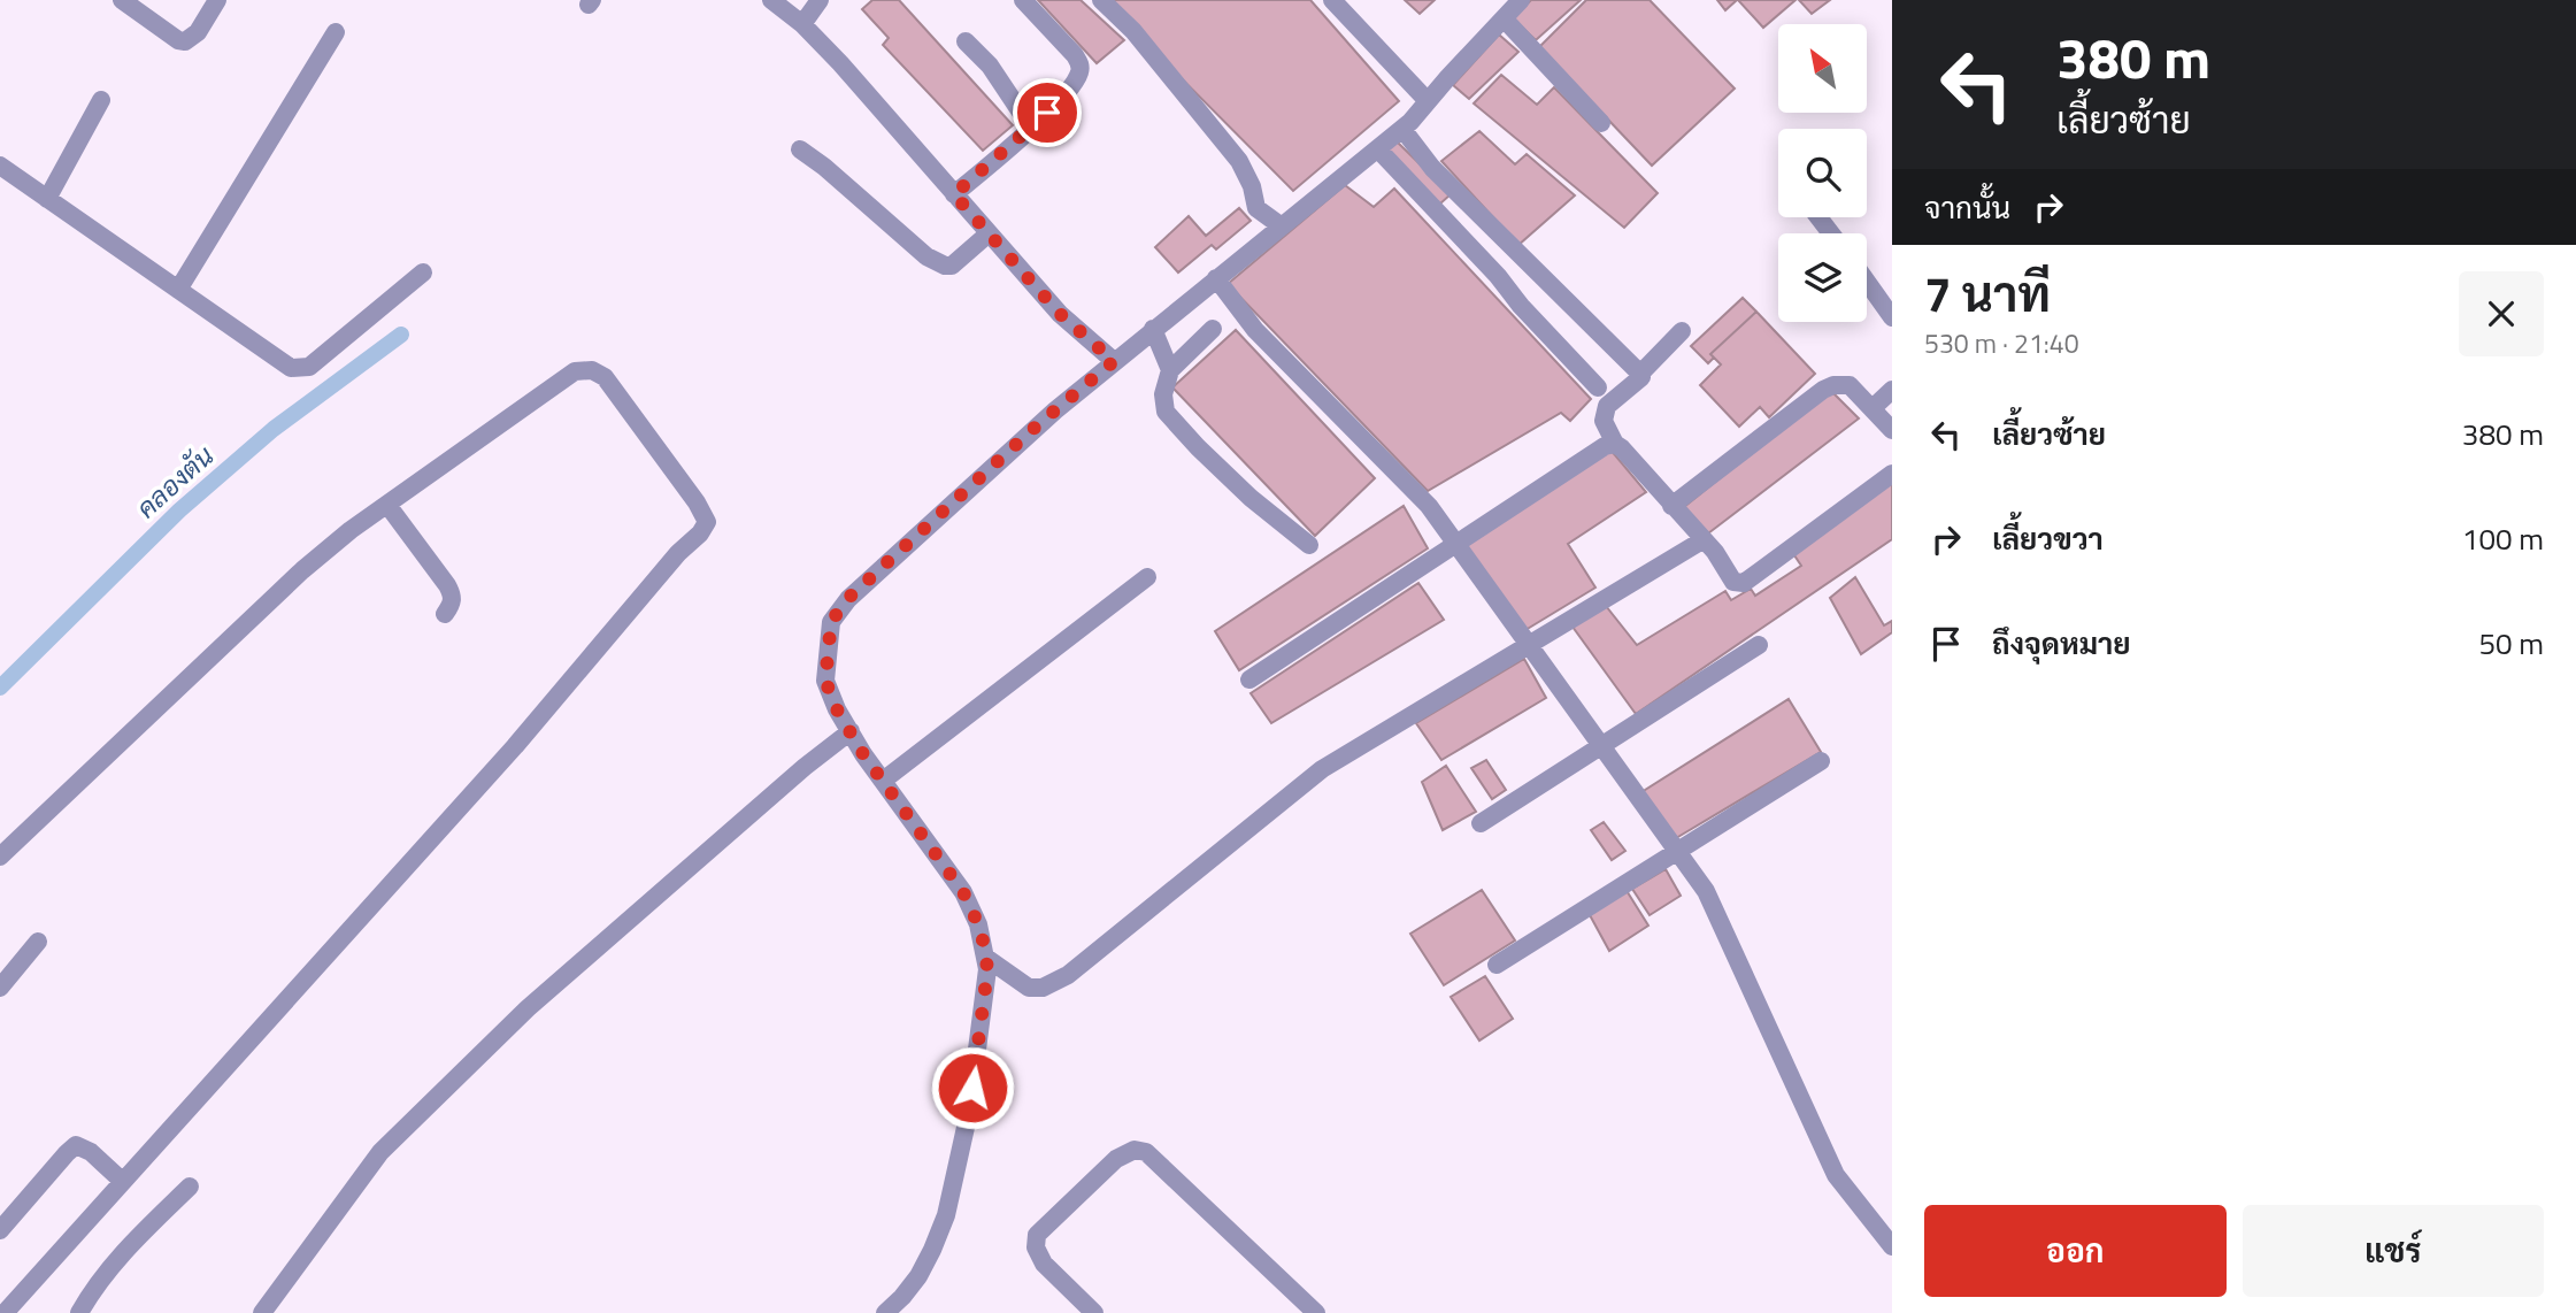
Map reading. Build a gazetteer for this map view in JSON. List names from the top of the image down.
{
  "water": ["คลองตัน"],
  "north": "top left",
  "page": {
    "turn": ["380 m", "เลี้ยวซ้าย"],
    "then": "จากนั้น",
    "heading": ["7 นาที", "530 m · 21:40"],
    "list": [
      {
        "name": "เลี้ยวซ้าย",
        "value": "380 m"
      },
      {
        "name": "เลี้ยวขวา",
        "value": "100 m"
      },
      {
        "name": "ถึงจุดหมาย",
        "value": "50 m"
      }
    ],
    "buttons": ["ออก", "แชร์"]
  }
}
